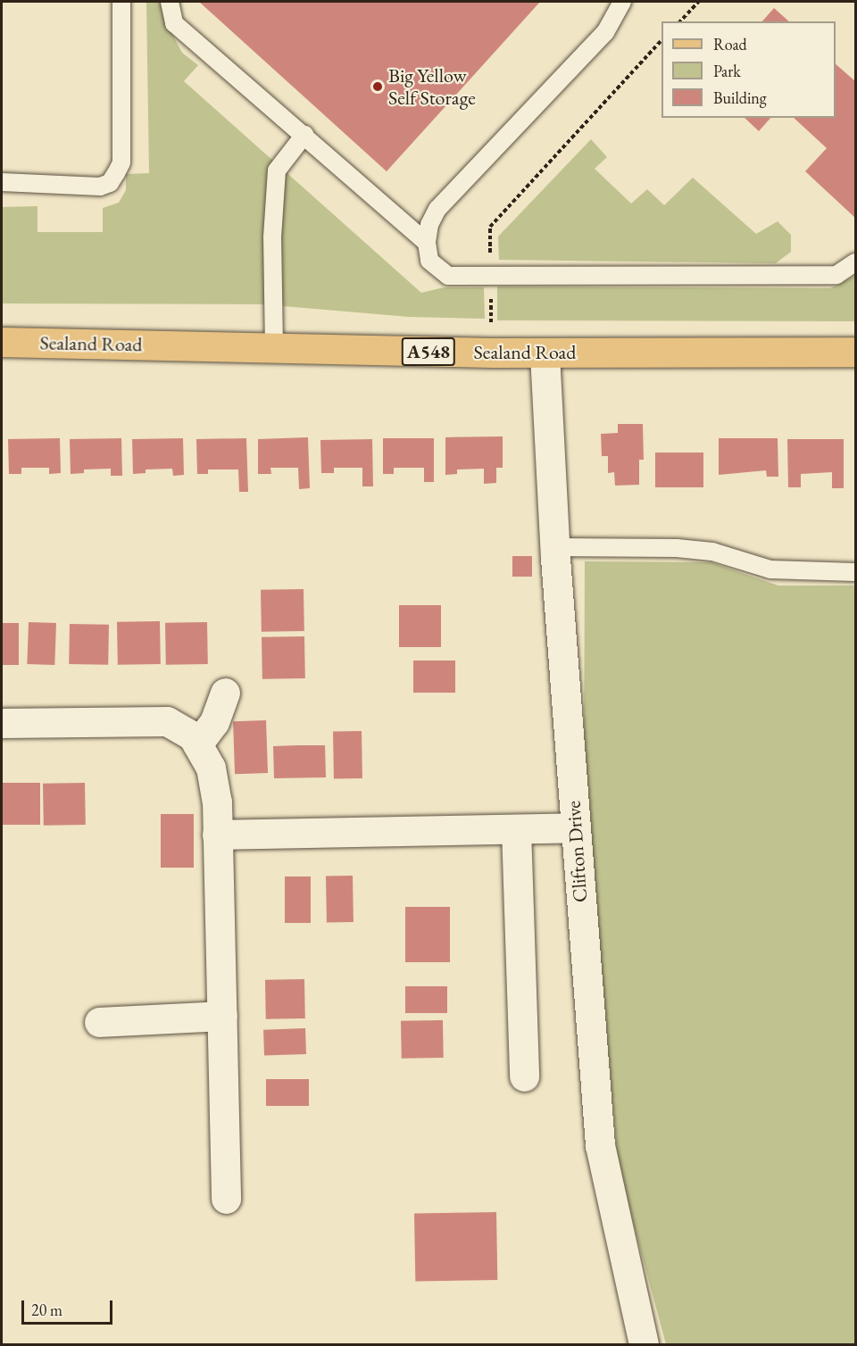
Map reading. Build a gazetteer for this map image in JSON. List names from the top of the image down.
{
  "streets": {
    "main road": ["Sealand Road", "A548"],
    "street": ["Clifton Drive"]
  },
  "crossings": [
    ["Sealand Road", "Clifton Drive"]
  ],
  "places": ["Big Yellow Self Storage"],
  "legend": ["Road", "Park", "Building"],
  "scale_bar": "20 m"
}
